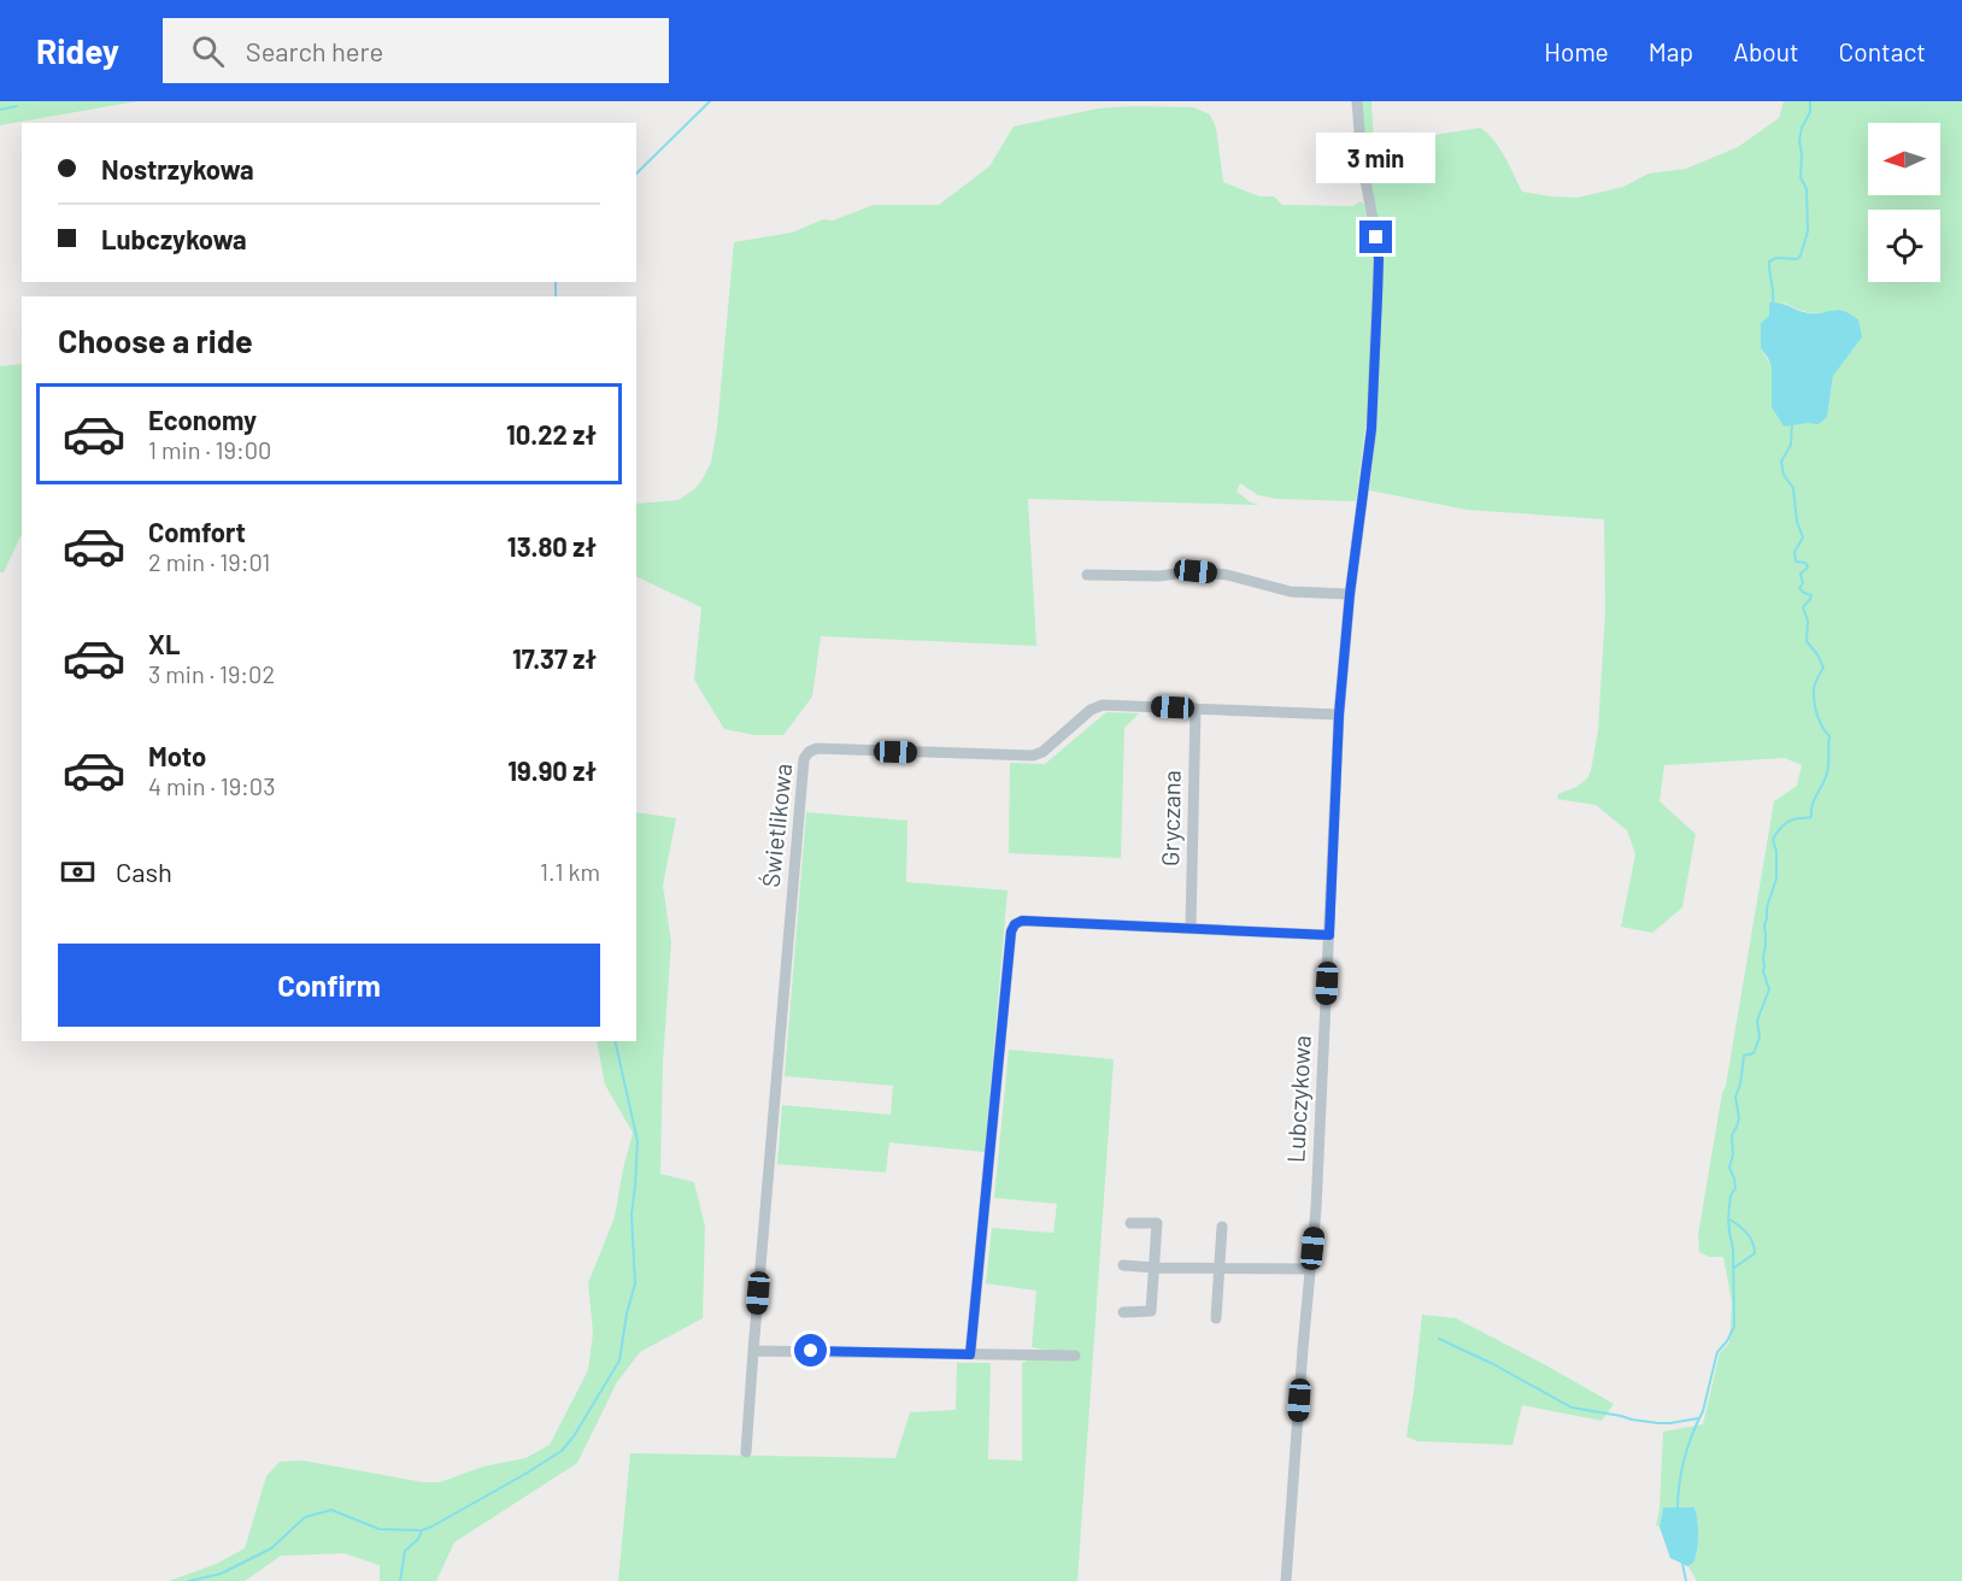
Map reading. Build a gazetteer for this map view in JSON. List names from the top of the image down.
{
  "streets": {
    "street": ["Gryczana", "Świetlikowa", "Lubczykowa"]
  },
  "crossings": [
    ["Gryczana", "Świetlikowa"],
    ["Świetlikowa", "Lubczykowa"]
  ],
  "north": "left",
  "page": {
    "header": "Ridey",
    "search": "Search here",
    "nav": [
      "Home",
      "Map",
      "About",
      "Contact"
    ],
    "banner": ["Nostrzykowa", "Lubczykowa"],
    "bubble": "3 min",
    "heading": "Choose a ride",
    "list": [
      {
        "name": "Economy",
        "note": "1 min · 19:00",
        "value": "10.22 zł"
      },
      {
        "name": "Comfort",
        "note": "2 min · 19:01",
        "value": "13.80 zł"
      },
      {
        "name": "XL",
        "note": "3 min · 19:02",
        "value": "17.37 zł"
      },
      {
        "name": "Moto",
        "note": "4 min · 19:03",
        "value": "19.90 zł"
      }
    ],
    "pay": ["Cash", "1.1 km"],
    "buttons": "Confirm"
  }
}
